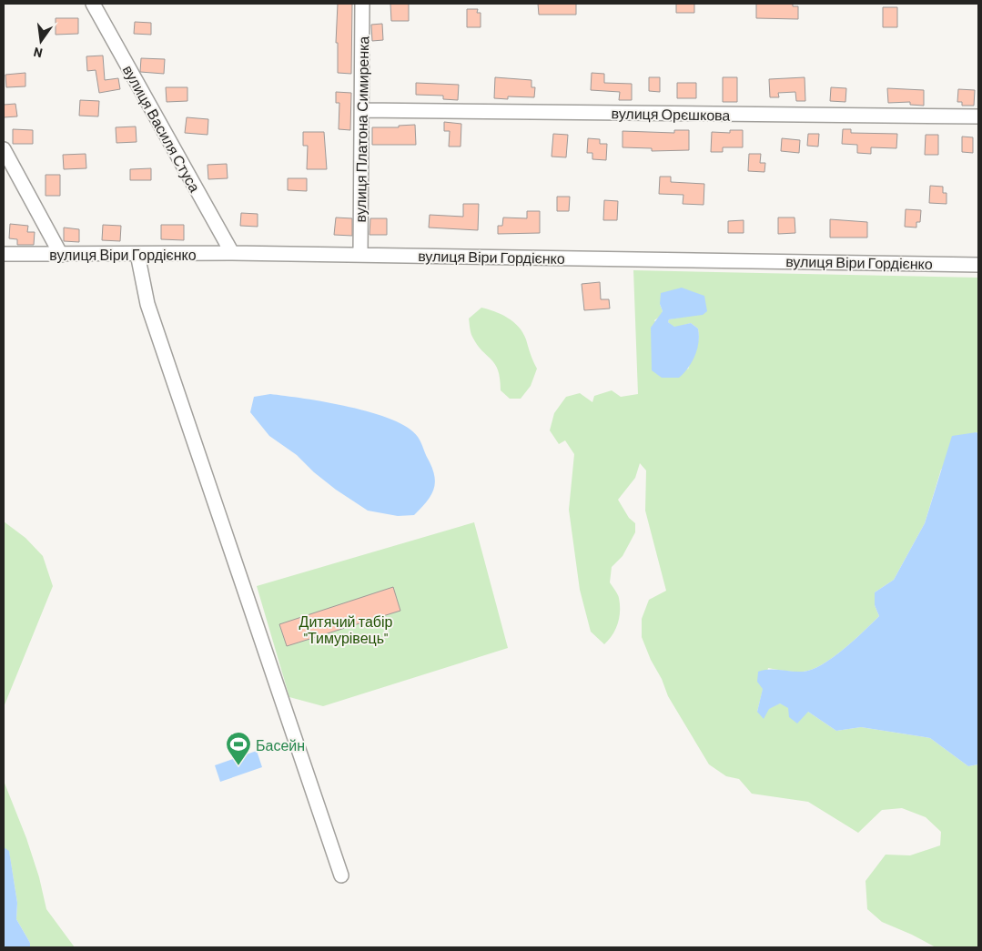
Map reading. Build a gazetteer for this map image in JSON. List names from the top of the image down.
{
  "streets": {
    "street": [
      "вулиця Орєшкова",
      "вулиця Василя Стуса",
      "вулиця Платона Симиренка",
      "вулиця Віри Гордієнко"
    ]
  },
  "crossings": [
    ["вулиця Орєшкова", "вулиця Платона Симиренка"],
    ["вулиця Василя Стуса", "вулиця Віри Гордієнко"],
    ["вулиця Платона Симиренка", "вулиця Віри Гордієнко"]
  ],
  "parks": ["Дитячий табір \"Тимурівець\""],
  "places": {
    "sports": ["Басейн"]
  },
  "north": "bottom"
}
